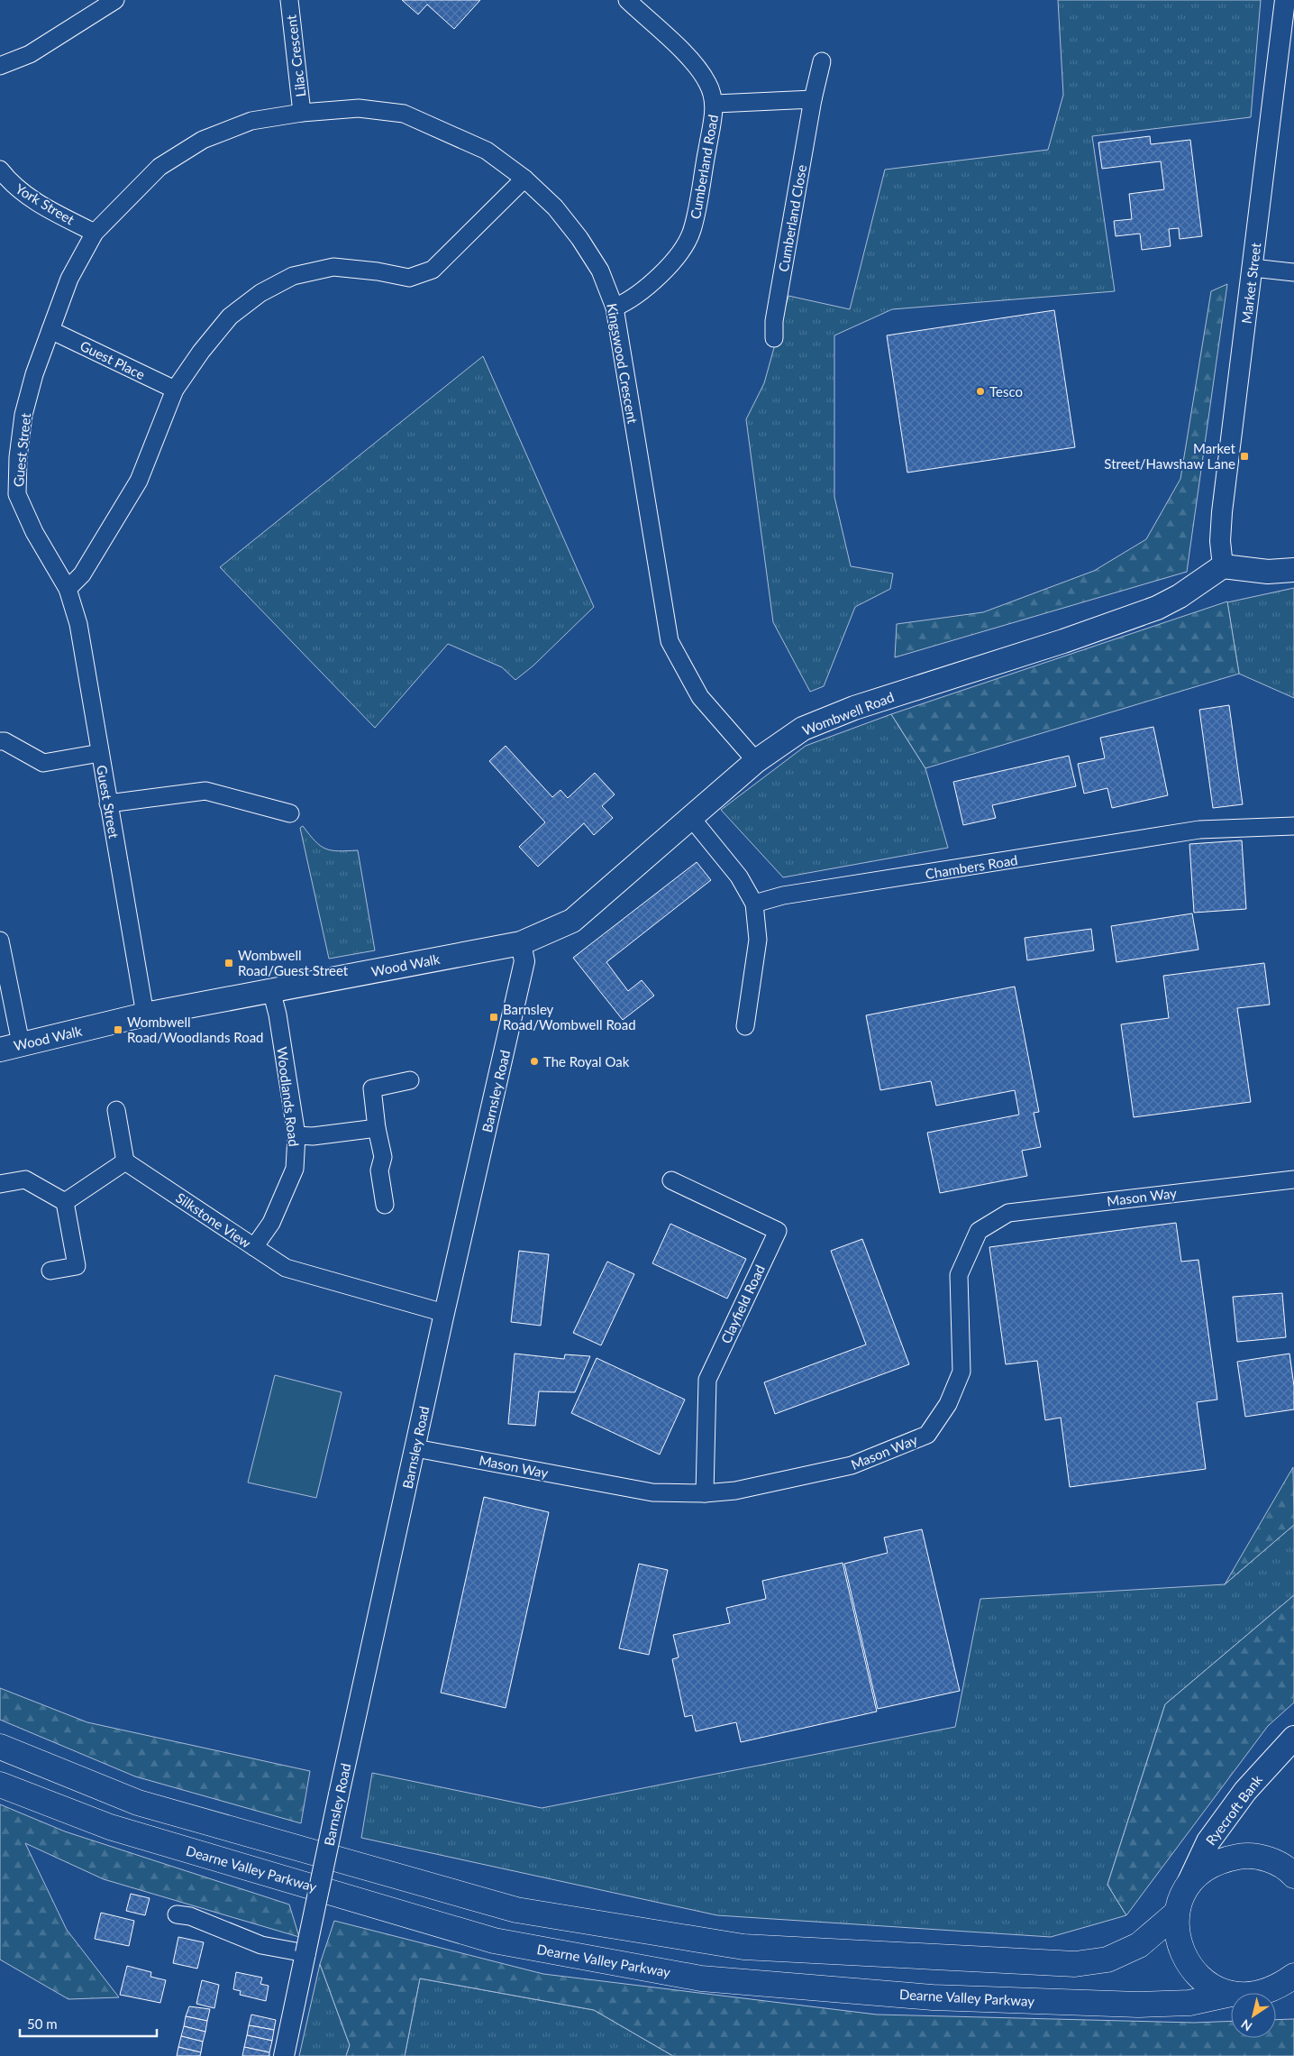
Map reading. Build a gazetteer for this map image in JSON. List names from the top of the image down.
{
  "streets": {
    "highway": ["Dearne Valley Parkway"],
    "main road": ["Wombwell Road", "Wood Walk", "Ryecroft Bank"],
    "street": [
      "Lilac Crescent",
      "Cumberland Road",
      "York Street",
      "Cumberland Close",
      "Market Street",
      "Guest Place",
      "Kingswood Crescent",
      "Guest Street",
      "Chambers Road",
      "Barnsley Road",
      "Woodlands Road",
      "Mason Way",
      "Silkstone View",
      "Clayfield Road"
    ]
  },
  "crossings": [
    ["Lilac Crescent", "Kingswood Crescent"],
    ["Cumberland Road", "Kingswood Crescent"],
    ["York Street", "Kingswood Crescent"],
    ["Market Street", "Wombwell Road"],
    ["Guest Place", "Kingswood Crescent"],
    ["Guest Place", "Guest Street"],
    ["Kingswood Crescent", "Guest Street"],
    ["Kingswood Crescent", "Wombwell Road"],
    ["Guest Street", "Wood Walk"],
    ["Wombwell Road", "Wood Walk"],
    ["Wombwell Road", "Barnsley Road"],
    ["Wood Walk", "Barnsley Road"],
    ["Wood Walk", "Woodlands Road"],
    ["Barnsley Road", "Mason Way"],
    ["Barnsley Road", "Silkstone View"],
    ["Woodlands Road", "Silkstone View"],
    ["Mason Way", "Clayfield Road"]
  ],
  "places": {
    "other": ["Tesco", "The Royal Oak"],
    "transit": [
      "Market Street/Hawshaw Lane",
      "Wombwell Road/Guest Street",
      "Barnsley Road/Wombwell Road",
      "Wombwell Road/Woodlands Road"
    ]
  },
  "scale_bar": "50 m",
  "north": "bottom left"
}
